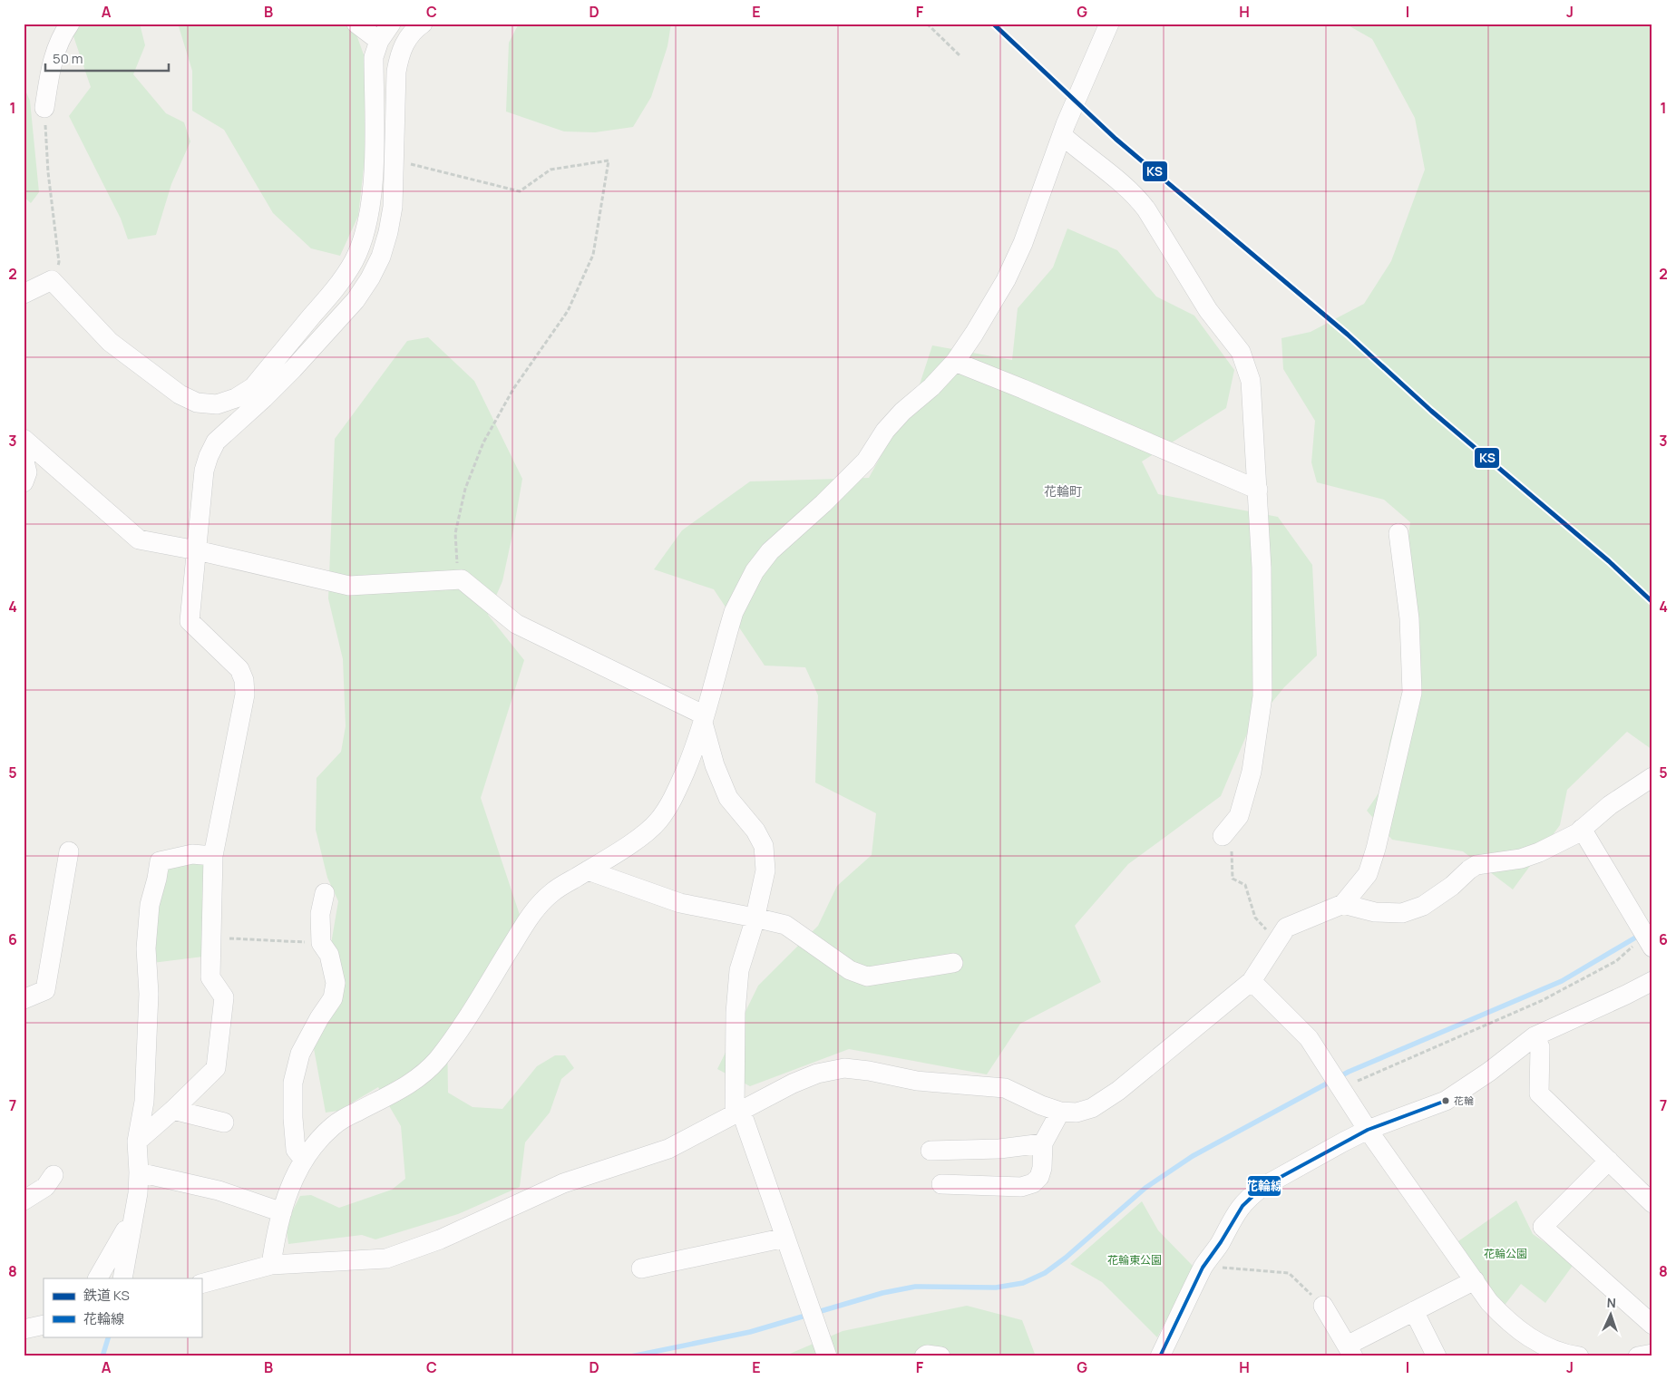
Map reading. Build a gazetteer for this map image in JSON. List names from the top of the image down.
{
  "districts": ["花輪町"],
  "parks": ["花輪公園", "花輪東公園"],
  "places": ["花輪"],
  "lines": ["rail line KS", "transit line 花輪線"],
  "legend": ["鉄道 KS", "花輪線"],
  "scale_bar": "50 m",
  "north": "top",
  "grid": {
    "columns": [
      "A",
      "B",
      "C",
      "D",
      "E",
      "F",
      "G",
      "H",
      "I",
      "J"
    ],
    "rows": [
      "1",
      "2",
      "3",
      "4",
      "5",
      "6",
      "7",
      "8"
    ]
  }
}
